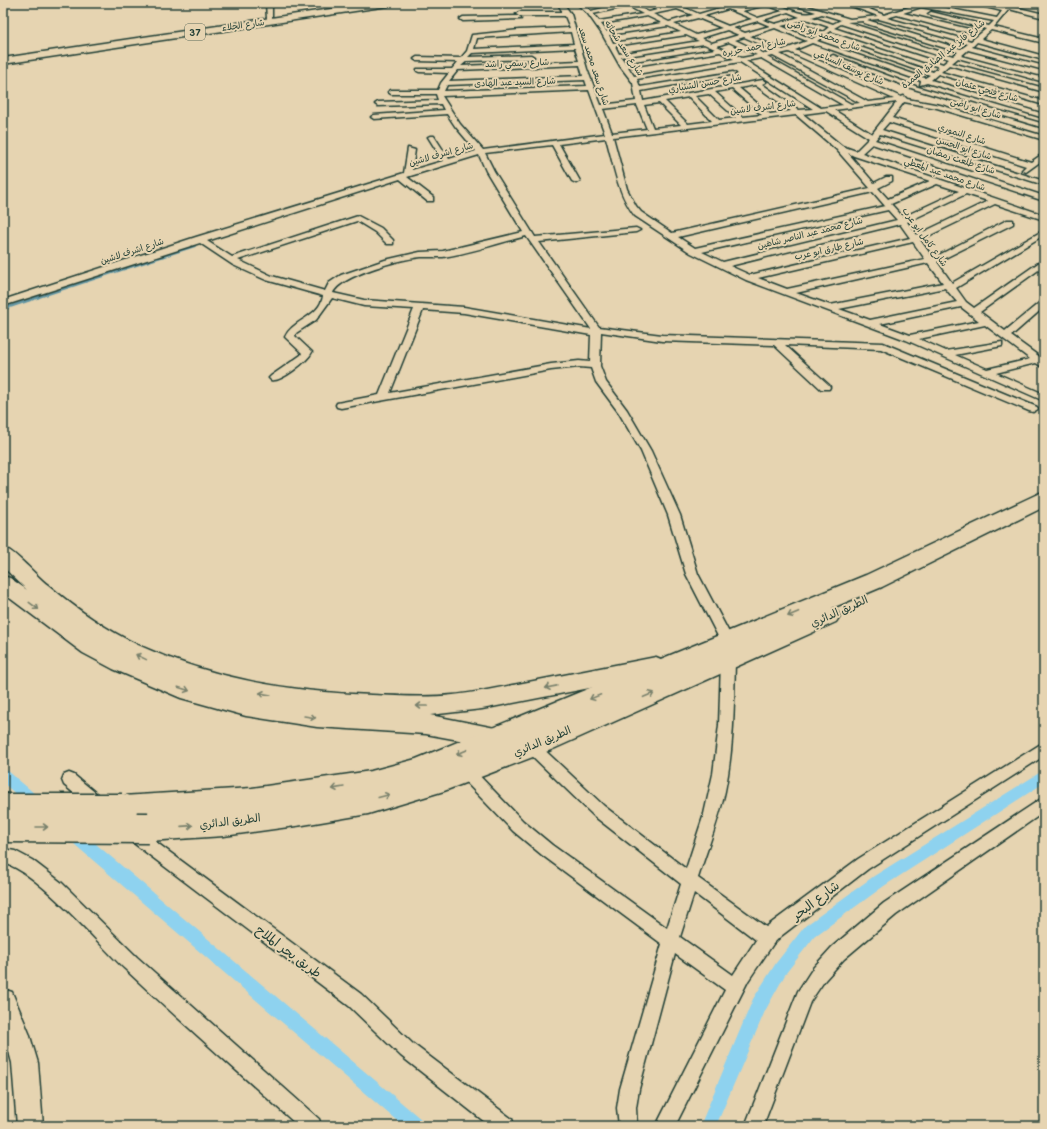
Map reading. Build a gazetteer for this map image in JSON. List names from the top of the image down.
{
  "streets": {
    "highway": ["الطريق الدائري"],
    "main road": ["شارع الجلاء", "37"],
    "street": [
      "شارع محمد ابو راضى",
      "شارع احمد حريره",
      "شارع سعد شحاته",
      "شارع فايز عبد الصادق العمدة",
      "شارع رسمي راشد",
      "شارع سعد محمد سعد",
      "شارع يوسف السباعي",
      "شارع السيد عبد الهادى",
      "شارع حسن الشنباري",
      "شارع فتحي عثمان",
      "شارع اشرف لاشين",
      "شارع ابو راضى",
      "شارع النموري",
      "شارع ابو الحسن",
      "شارع طلعت رمضان",
      "شارع محمد عبد المعطي",
      "شارع محمد عبد الناصر شاهين",
      "شارع كامل ابو عرب",
      "شارع طارق ابو عرب",
      "شارع البحر",
      "طريق بحر الملاح"
    ]
  },
  "crossings": [
    ["شارع محمد ابو راضى", "شارع احمد حريره"],
    ["شارع محمد ابو راضى", "شارع فايز عبد الصادق العمدة"],
    ["شارع محمد ابو راضى", "شارع فتحي عثمان"],
    ["شارع احمد حريره", "شارع سعد شحاته"],
    ["شارع احمد حريره", "شارع يوسف السباعي"],
    ["شارع احمد حريره", "شارع طلعت رمضان"],
    ["شارع سعد شحاته", "شارع حسن الشنباري"],
    ["شارع سعد شحاته", "شارع اشرف لاشين"],
    ["شارع فايز عبد الصادق العمدة", "شارع يوسف السباعي"],
    ["شارع فايز عبد الصادق العمدة", "شارع فتحي عثمان"],
    ["شارع فايز عبد الصادق العمدة", "شارع اشرف لاشين"],
    ["شارع فايز عبد الصادق العمدة", "شارع ابو راضى"],
    ["شارع فايز عبد الصادق العمدة", "شارع النموري"],
    ["شارع فايز عبد الصادق العمدة", "شارع ابو الحسن"],
    ["شارع فايز عبد الصادق العمدة", "شارع طلعت رمضان"],
    ["شارع فايز عبد الصادق العمدة", "شارع محمد عبد المعطي"],
    ["شارع رسمي راشد", "شارع سعد محمد سعد"],
    ["شارع سعد محمد سعد", "شارع السيد عبد الهادى"],
    ["شارع سعد محمد سعد", "شارع حسن الشنباري"],
    ["شارع سعد محمد سعد", "شارع اشرف لاشين"],
    ["شارع سعد محمد سعد", "شارع محمد عبد الناصر شاهين"],
    ["شارع سعد محمد سعد", "شارع طارق ابو عرب"],
    ["شارع يوسف السباعي", "شارع اشرف لاشين"],
    ["شارع يوسف السباعي", "شارع ابو راضى"],
    ["شارع حسن الشنباري", "شارع طلعت رمضان"],
    ["شارع حسن الشنباري", "شارع كامل ابو عرب"],
    ["شارع اشرف لاشين", "شارع ابو راضى"],
    ["شارع اشرف لاشين", "شارع طلعت رمضان"],
    ["شارع اشرف لاشين", "شارع كامل ابو عرب"],
    ["شارع طلعت رمضان", "شارع محمد عبد المعطي"],
    ["شارع محمد عبد المعطي", "شارع محمد عبد الناصر شاهين"],
    ["شارع محمد عبد المعطي", "شارع كامل ابو عرب"],
    ["شارع محمد عبد المعطي", "شارع طارق ابو عرب"],
    ["شارع محمد عبد الناصر شاهين", "شارع كامل ابو عرب"],
    ["شارع كامل ابو عرب", "شارع طارق ابو عرب"]
  ]
}
